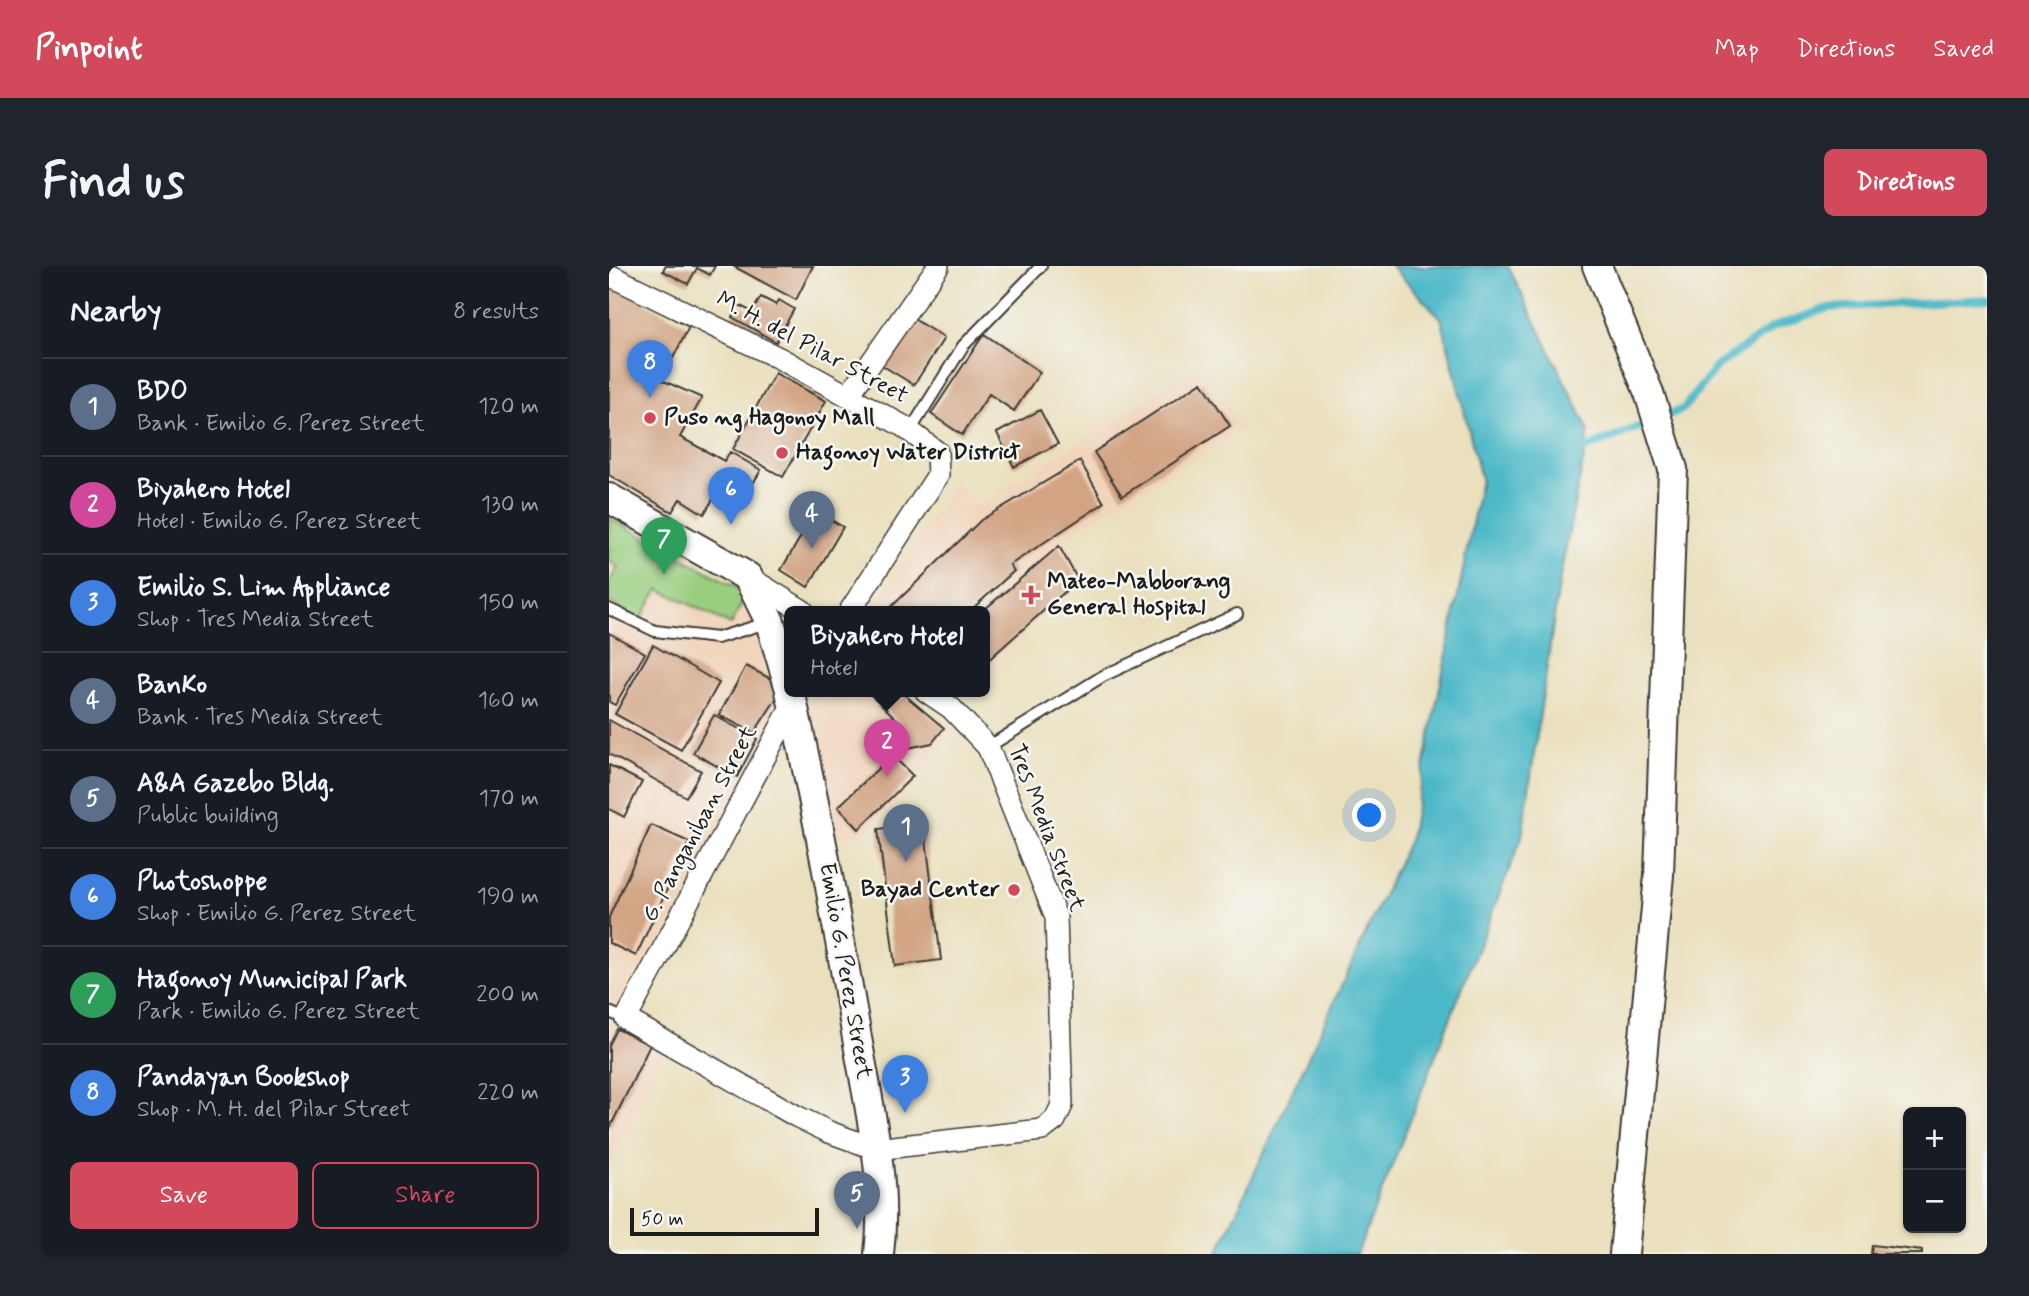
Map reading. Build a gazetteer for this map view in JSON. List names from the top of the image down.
{
  "streets": {
    "main road": ["Emilio G. Perez Street"],
    "street": ["M. H. del Pilar Street", "G. Panganiban Street", "Tres Media Street"]
  },
  "crossings": [
    ["Tres Media Street", "Emilio G. Perez Street"]
  ],
  "places": {
    "other": ["Puso ng Hagonoy Mall", "Hagonoy Water District", "Bayad Center"],
    "health": ["Mateo-Mabborang General Hospital"]
  },
  "scale_bar": "50 m",
  "page": {
    "header": "Pinpoint",
    "nav": ["Map", "Directions", "Saved"],
    "buttons": [
      "Directions",
      ["Save", "Share"]
    ],
    "title": "Find us",
    "heading": ["Nearby", "8 results"],
    "pins": [
      "8",
      "6",
      "4",
      "7",
      "2",
      "1",
      "3",
      "5"
    ],
    "list": [
      {
        "mark": "1",
        "name": "BDO",
        "note": "Bank · Emilio G. Perez Street",
        "value": "120 m"
      },
      {
        "mark": "2",
        "name": "Biyahero Hotel",
        "note": "Hotel · Emilio G. Perez Street",
        "value": "130 m"
      },
      {
        "mark": "3",
        "name": "Emilio S. Lim Appliance",
        "note": "Shop · Tres Media Street",
        "value": "150 m"
      },
      {
        "mark": "4",
        "name": "BanKo",
        "note": "Bank · Tres Media Street",
        "value": "160 m"
      },
      {
        "mark": "5",
        "name": "A&A Gazebo Bldg.",
        "note": "Public building",
        "value": "170 m"
      },
      {
        "mark": "6",
        "name": "Photoshoppe",
        "note": "Shop · Emilio G. Perez Street",
        "value": "190 m"
      },
      {
        "mark": "7",
        "name": "Hagonoy Municipal Park",
        "note": "Park · Emilio G. Perez Street",
        "value": "200 m"
      },
      {
        "mark": "8",
        "name": "Pandayan Bookshop",
        "note": "Shop · M. H. del Pilar Street",
        "value": "220 m"
      }
    ],
    "popup": ["Biyahero Hotel", "Hotel"],
    "map_buttons": ["+", "−"],
    "scale": "50 m"
  }
}
